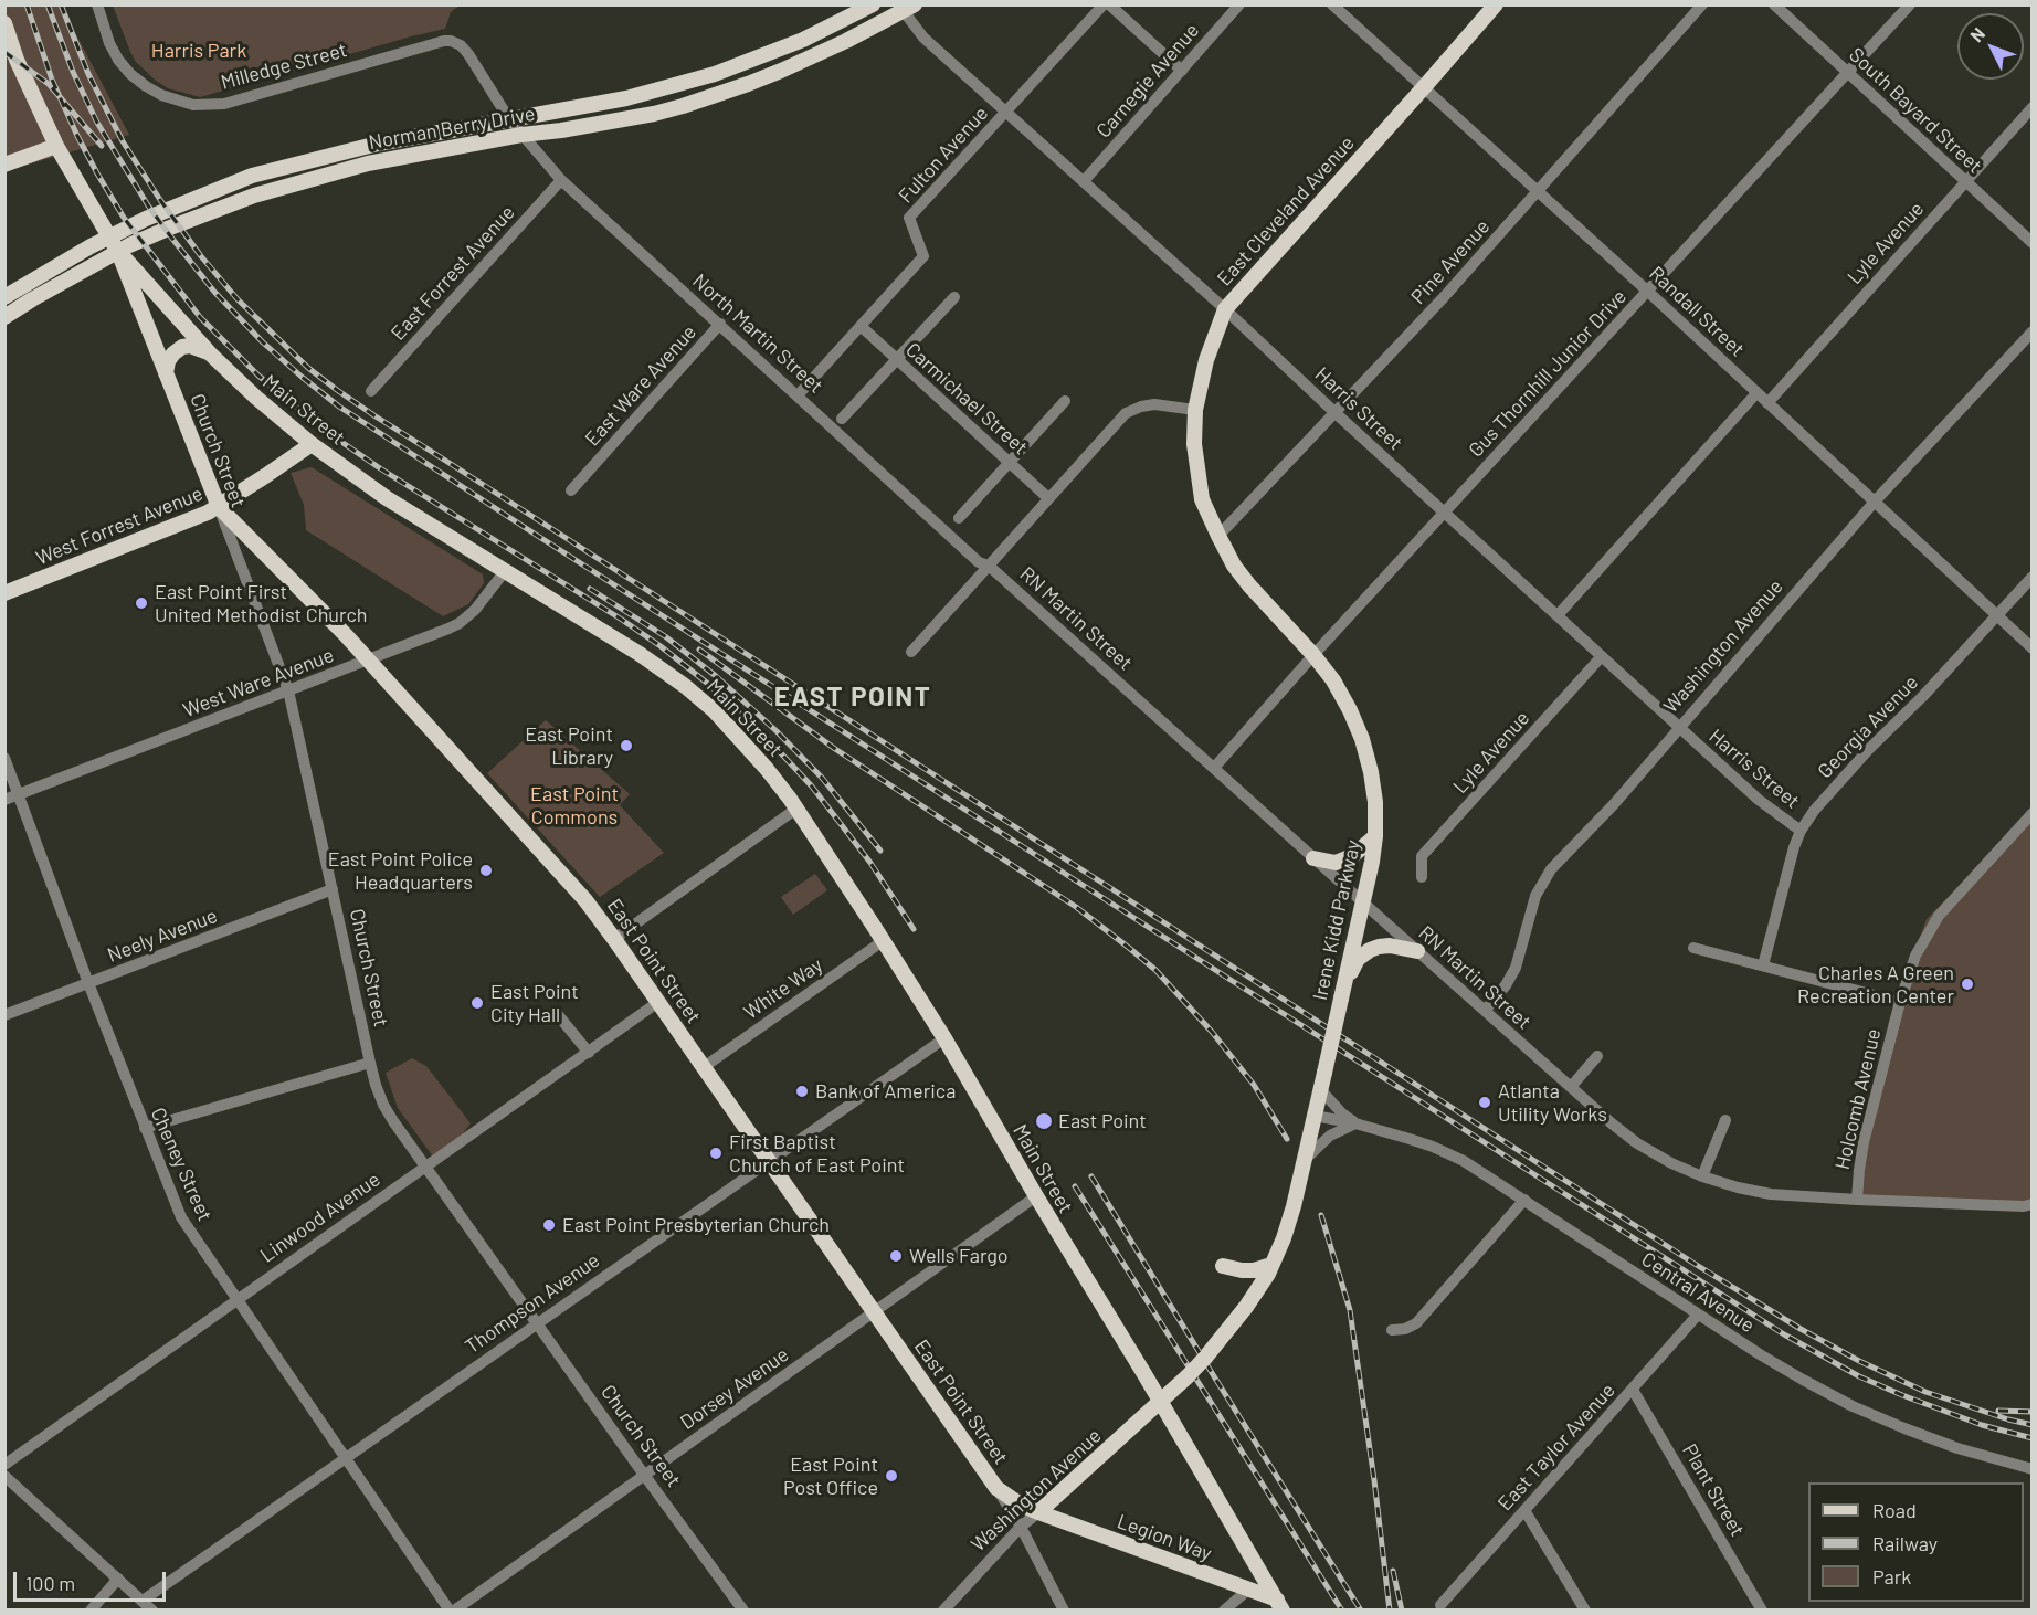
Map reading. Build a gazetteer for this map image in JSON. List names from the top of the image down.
{
  "streets": {
    "main road": [
      "Norman Berry Drive",
      "East Cleveland Avenue",
      "Main Street",
      "Church Street",
      "West Forrest Avenue",
      "Washington Avenue",
      "Irene Kidd Parkway",
      "East Point Street",
      "Legion Way"
    ],
    "street": [
      "Milledge Street",
      "Carnegie Avenue",
      "South Bayard Street",
      "Fulton Avenue",
      "Lyle Avenue",
      "Pine Avenue",
      "East Forrest Avenue",
      "Randall Street",
      "North Martin Street",
      "Gus Thornhill Junior Drive",
      "East Ware Avenue",
      "Carmichael Street",
      "Harris Street",
      "RN Martin Street",
      "West Ware Avenue",
      "Georgia Avenue",
      "Neely Avenue",
      "White Way",
      "Holcomb Avenue",
      "Cheney Street",
      "Linwood Avenue",
      "Central Avenue",
      "Thompson Avenue",
      "Dorsey Avenue",
      "East Taylor Avenue",
      "Plant Street"
    ]
  },
  "crossings": [
    ["Milledge Street", "North Martin Street"],
    ["Carnegie Avenue", "Harris Street"],
    ["South Bayard Street", "Lyle Avenue"],
    ["South Bayard Street", "Gus Thornhill Junior Drive"],
    ["Norman Berry Drive", "North Martin Street"],
    ["Norman Berry Drive", "Harris Street"],
    ["Fulton Avenue", "North Martin Street"],
    ["Fulton Avenue", "Carmichael Street"],
    ["Fulton Avenue", "Harris Street"],
    ["East Cleveland Avenue", "Randall Street"],
    ["East Cleveland Avenue", "Harris Street"],
    ["East Cleveland Avenue", "Irene Kidd Parkway"],
    ["Lyle Avenue", "Randall Street"],
    ["Lyle Avenue", "Harris Street"],
    ["Pine Avenue", "Randall Street"],
    ["Pine Avenue", "Harris Street"],
    ["Pine Avenue", "Irene Kidd Parkway"],
    ["East Forrest Avenue", "North Martin Street"],
    ["Randall Street", "Gus Thornhill Junior Drive"],
    ["Randall Street", "Washington Avenue"],
    ["Randall Street", "Georgia Avenue"],
    ["North Martin Street", "East Ware Avenue"],
    ["North Martin Street", "RN Martin Street"],
    ["Gus Thornhill Junior Drive", "Harris Street"],
    ["Gus Thornhill Junior Drive", "RN Martin Street"],
    ["Gus Thornhill Junior Drive", "Irene Kidd Parkway"],
    ["Harris Street", "Washington Avenue"],
    ["Harris Street", "Georgia Avenue"],
    ["Main Street", "Church Street"],
    ["Main Street", "West Forrest Avenue"],
    ["Main Street", "Washington Avenue"],
    ["Main Street", "West Ware Avenue"],
    ["Main Street", "Irene Kidd Parkway"],
    ["Main Street", "White Way"],
    ["Main Street", "Thompson Avenue"],
    ["Main Street", "Dorsey Avenue"],
    ["Main Street", "Legion Way"],
    ["Church Street", "West Forrest Avenue"],
    ["Church Street", "West Ware Avenue"],
    ["Church Street", "Neely Avenue"],
    ["Church Street", "East Point Street"],
    ["Church Street", "Linwood Avenue"],
    ["Church Street", "Thompson Avenue"],
    ["Church Street", "Dorsey Avenue"],
    ["West Forrest Avenue", "East Point Street"],
    ["RN Martin Street", "Washington Avenue"],
    ["RN Martin Street", "Irene Kidd Parkway"],
    ["RN Martin Street", "Holcomb Avenue"],
    ["Washington Avenue", "Irene Kidd Parkway"],
    ["Washington Avenue", "East Point Street"],
    ["Washington Avenue", "Legion Way"],
    ["West Ware Avenue", "East Point Street"],
    ["West Ware Avenue", "Cheney Street"],
    ["Irene Kidd Parkway", "Central Avenue"],
    ["Neely Avenue", "Cheney Street"],
    ["East Point Street", "White Way"],
    ["East Point Street", "Linwood Avenue"],
    ["East Point Street", "Thompson Avenue"],
    ["East Point Street", "Dorsey Avenue"],
    ["East Point Street", "Legion Way"],
    ["Cheney Street", "Linwood Avenue"],
    ["Cheney Street", "Thompson Avenue"],
    ["Cheney Street", "Dorsey Avenue"],
    ["Central Avenue", "East Taylor Avenue"],
    ["East Taylor Avenue", "Plant Street"]
  ],
  "districts": ["EAST POINT"],
  "parks": ["Harris Park", "East Point Commons"],
  "places": [
    "East Point First United Methodist Church",
    "East Point Library",
    "East Point Police Headquarters",
    "Charles A Green Recreation Center",
    "East Point City Hall",
    "Bank of America",
    "Atlanta Utility Works",
    "East Point",
    "First Baptist Church of East Point",
    "East Point Presbyterian Church",
    "Wells Fargo",
    "East Point Post Office"
  ],
  "legend": ["Road", "Railway", "Park"],
  "scale_bar": "100 m",
  "north": "top left"
}
